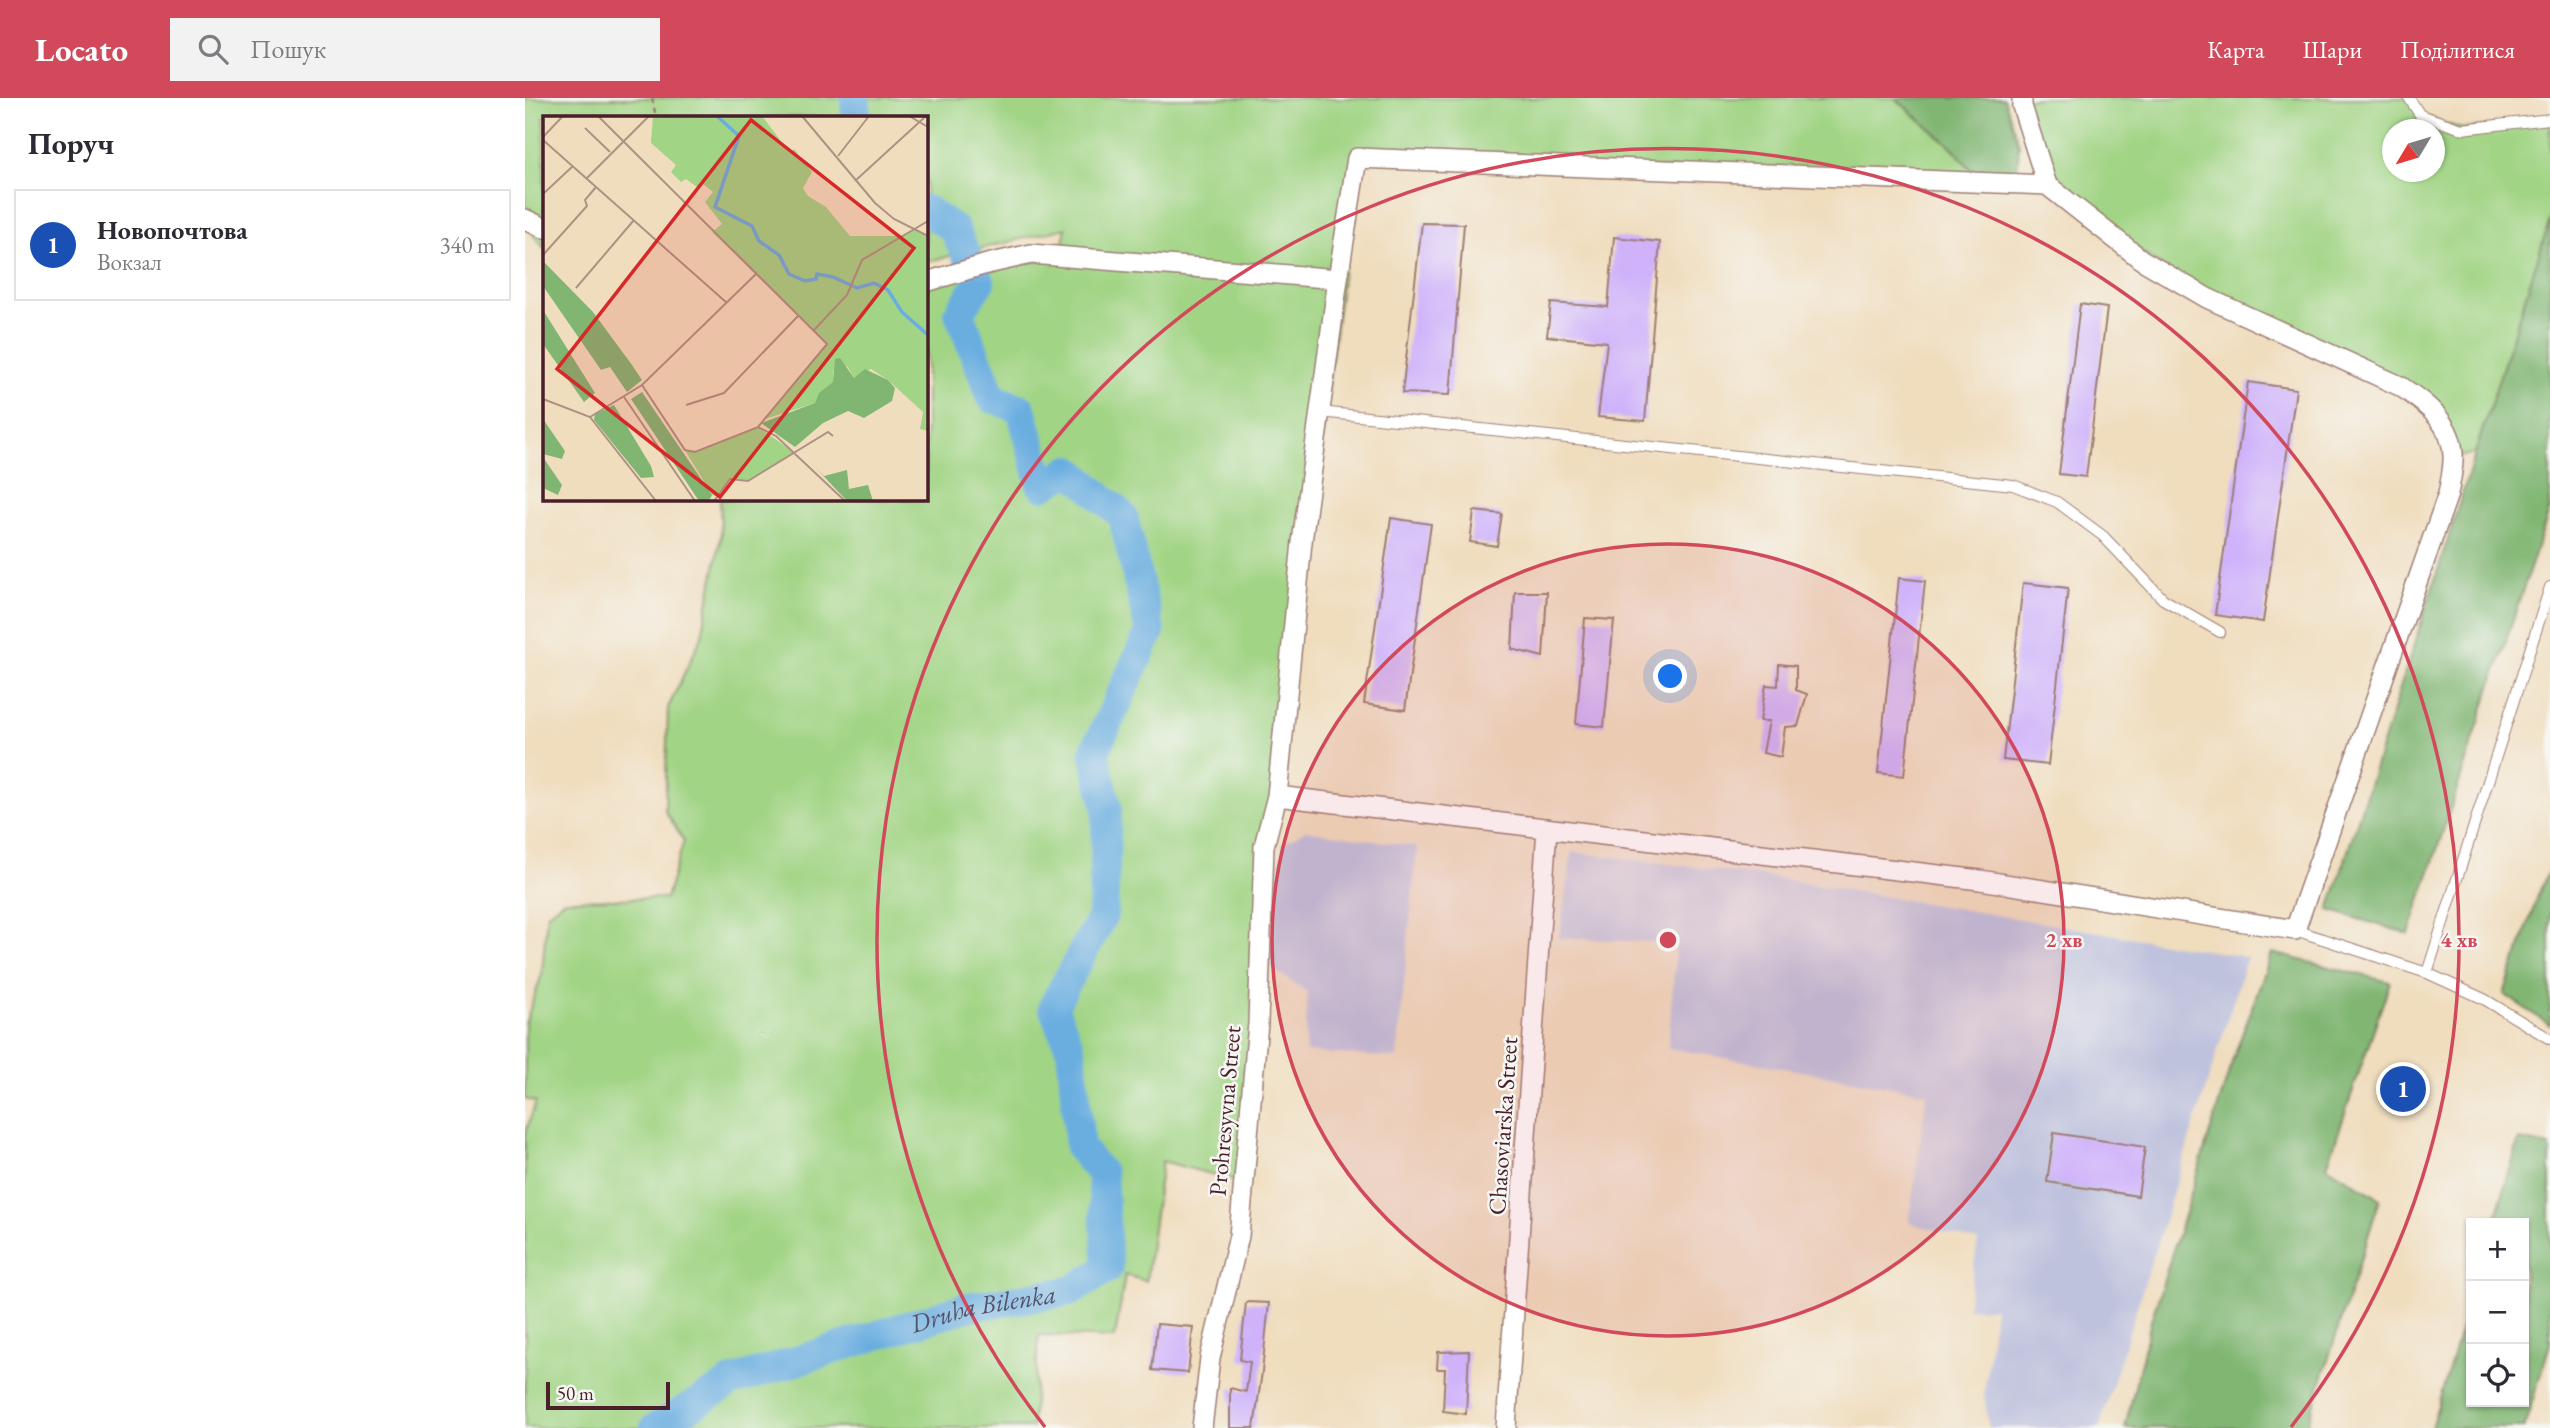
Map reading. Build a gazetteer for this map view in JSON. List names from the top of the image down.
{
  "streets": {
    "street": ["Prohresyvna Street", "Chasoviarska Street"]
  },
  "water": ["Druha Bilenka"],
  "scale_bar": "50 m",
  "north": "bottom left",
  "page": {
    "header": "Locato",
    "search": "Пошук",
    "nav": ["Карта", "Шари", "Поділитися"],
    "heading": "Поруч",
    "list": [
      {
        "mark": "1",
        "name": "Новопочтова",
        "note": "Вокзал",
        "value": "340 m"
      }
    ],
    "pins": "1",
    "map_buttons": ["+", "−"],
    "scale": "50 m"
  },
  "rings": ["2 хв", "4 хв"]
}
